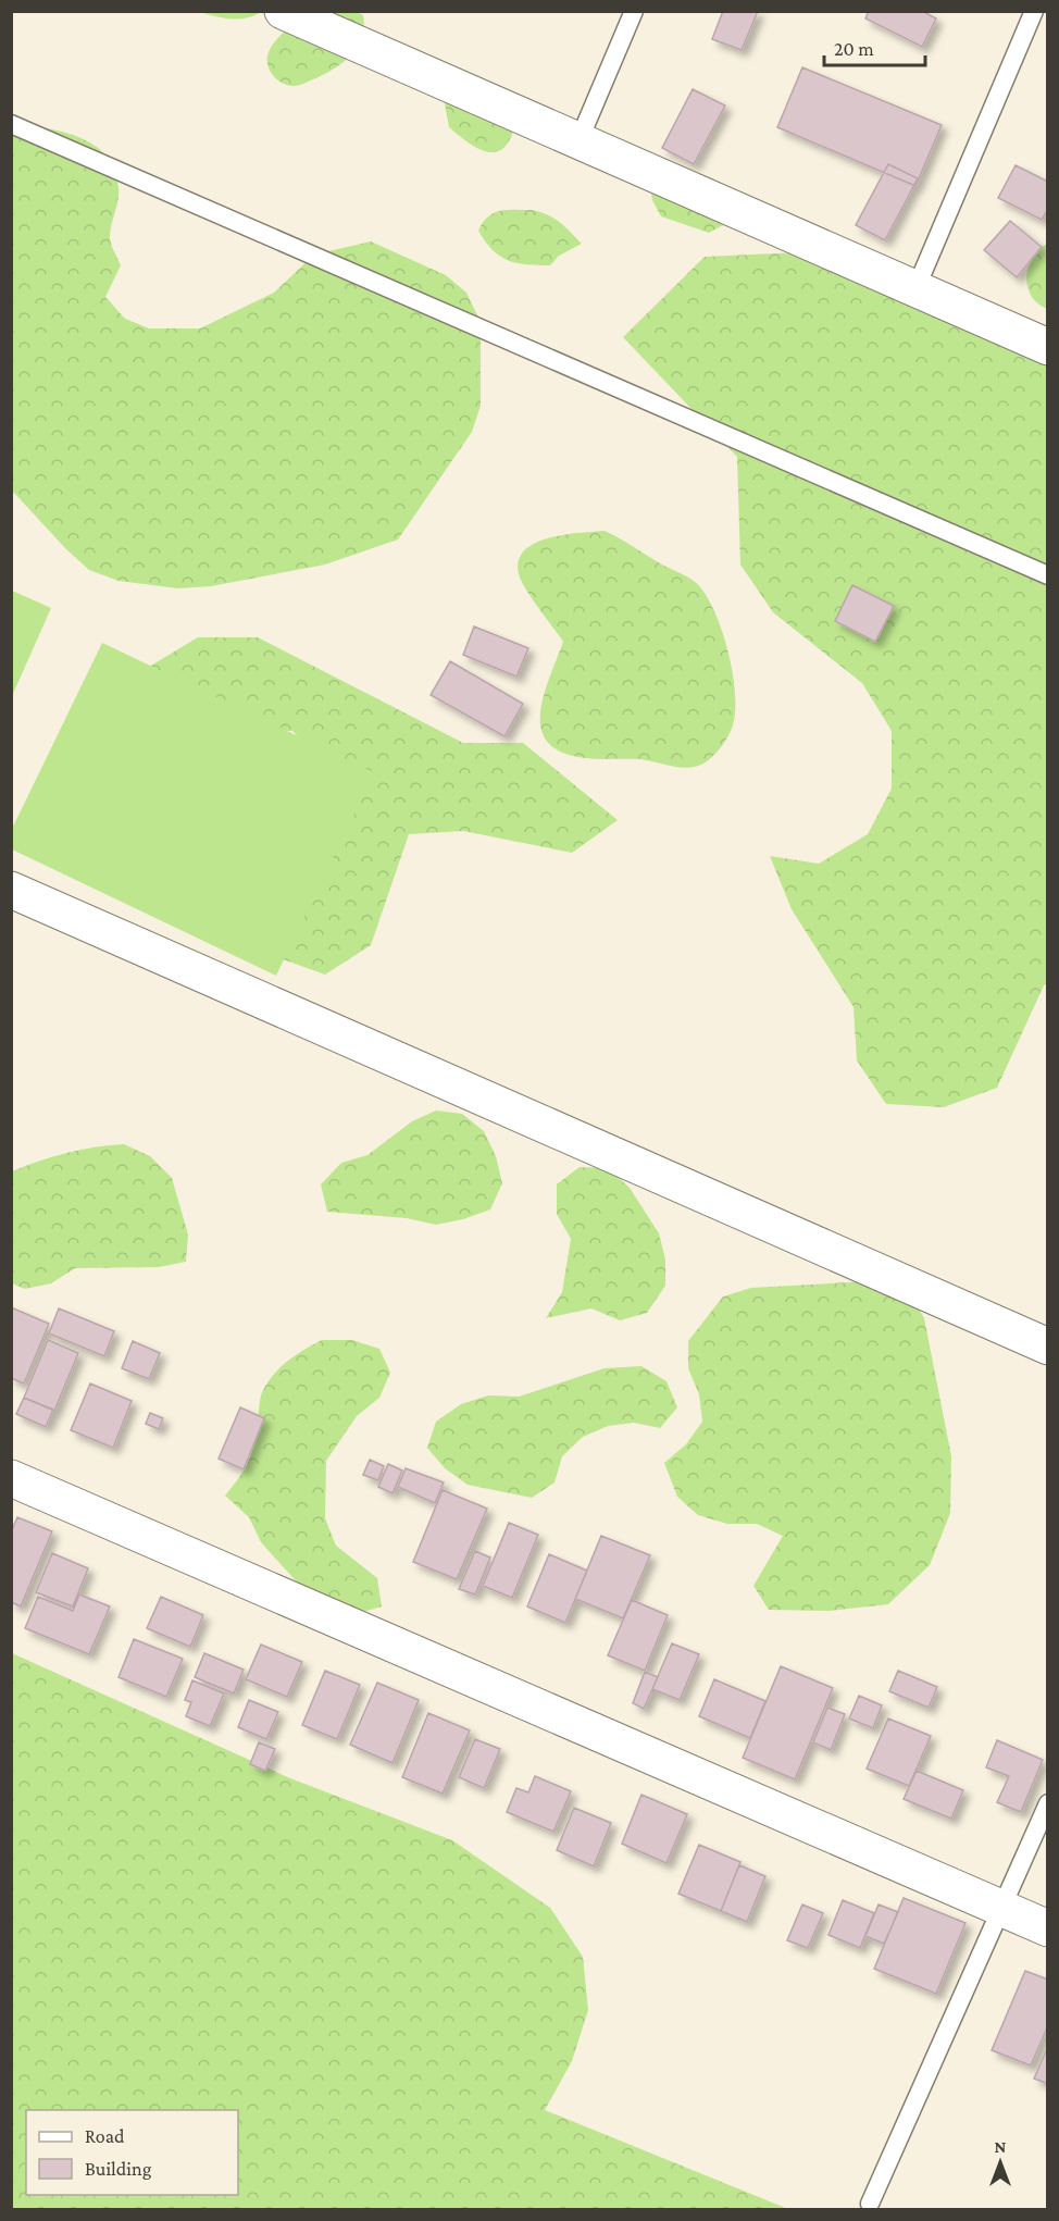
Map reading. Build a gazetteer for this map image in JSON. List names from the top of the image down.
{
  "legend": ["Road", "Building"],
  "scale_bar": "20 m",
  "north": "top"
}
